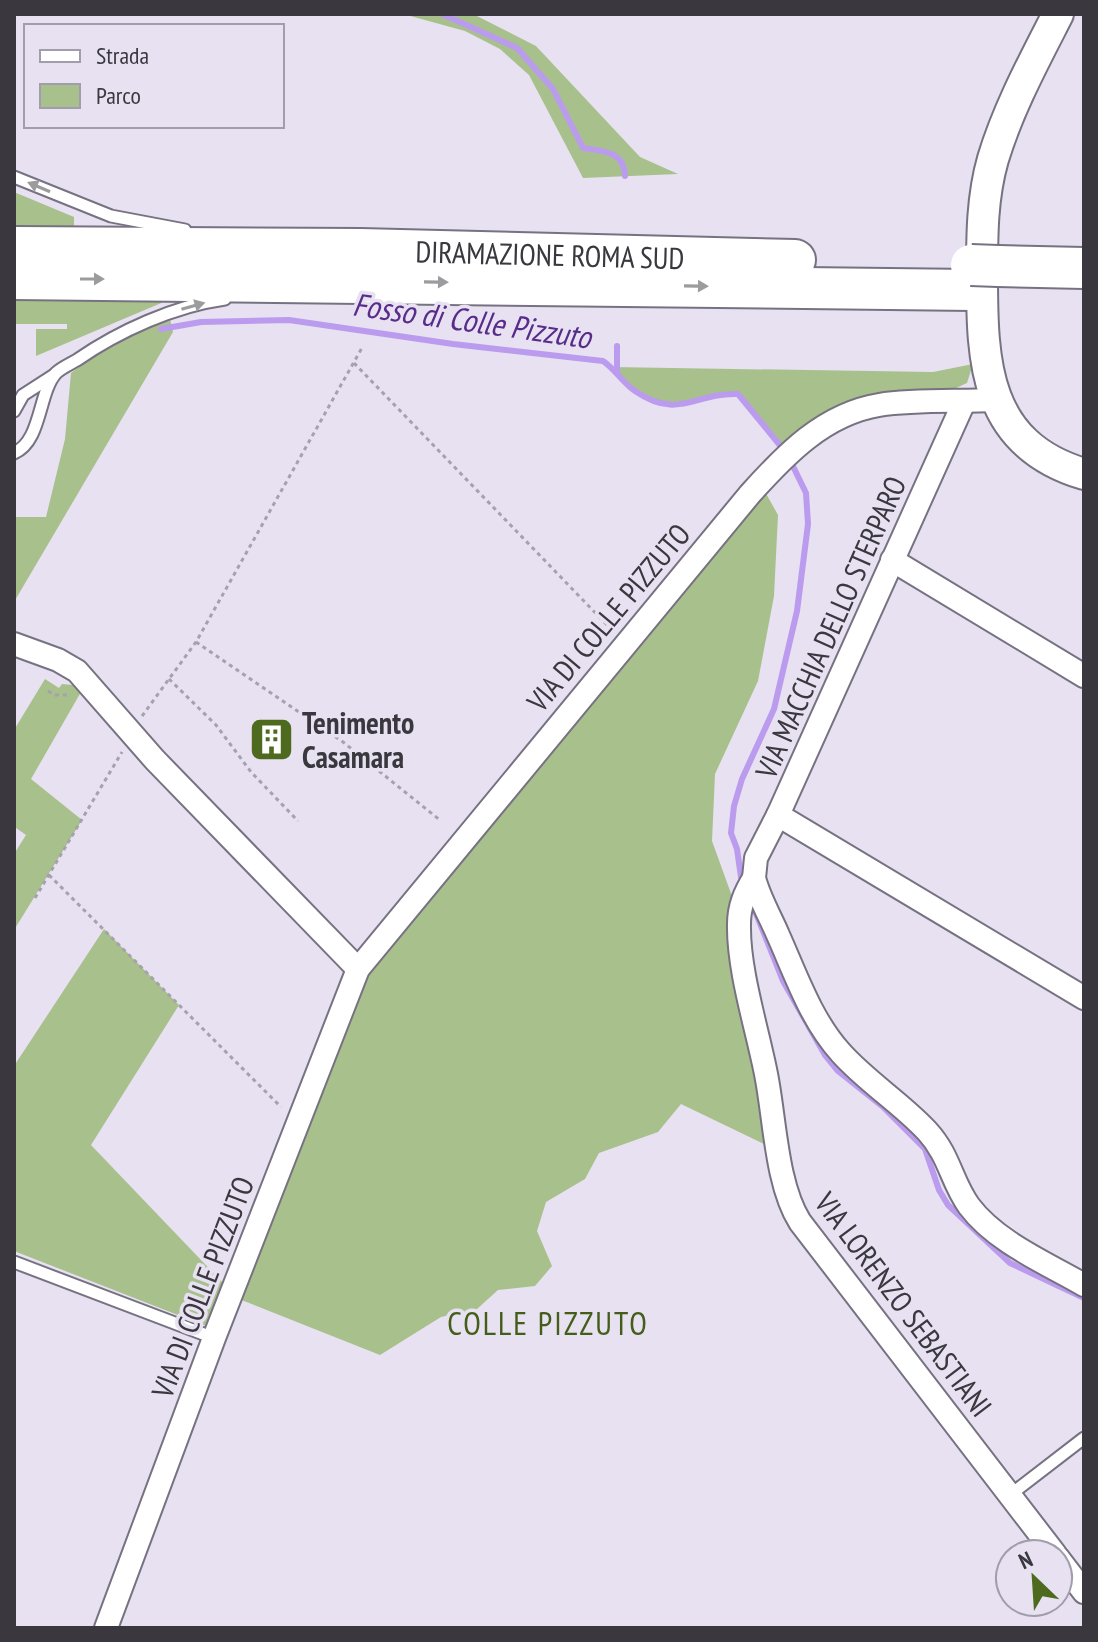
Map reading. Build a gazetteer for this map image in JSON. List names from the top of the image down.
{
  "streets": {
    "highway": ["DIRAMAZIONE ROMA SUD"],
    "street": ["VIA DI COLLE PIZZUTO", "VIA MACCHIA DELLO STERPARO", "VIA LORENZO SEBASTIANI"]
  },
  "crossings": [
    ["VIA DI COLLE PIZZUTO", "VIA MACCHIA DELLO STERPARO"],
    ["VIA MACCHIA DELLO STERPARO", "VIA LORENZO SEBASTIANI"]
  ],
  "districts": ["COLLE PIZZUTO"],
  "water": ["Fosso di Colle Pizzuto"],
  "places": {
    "building": ["Tenimento Casamara"]
  },
  "legend": ["Strada", "Parco"],
  "north": "top left"
}
